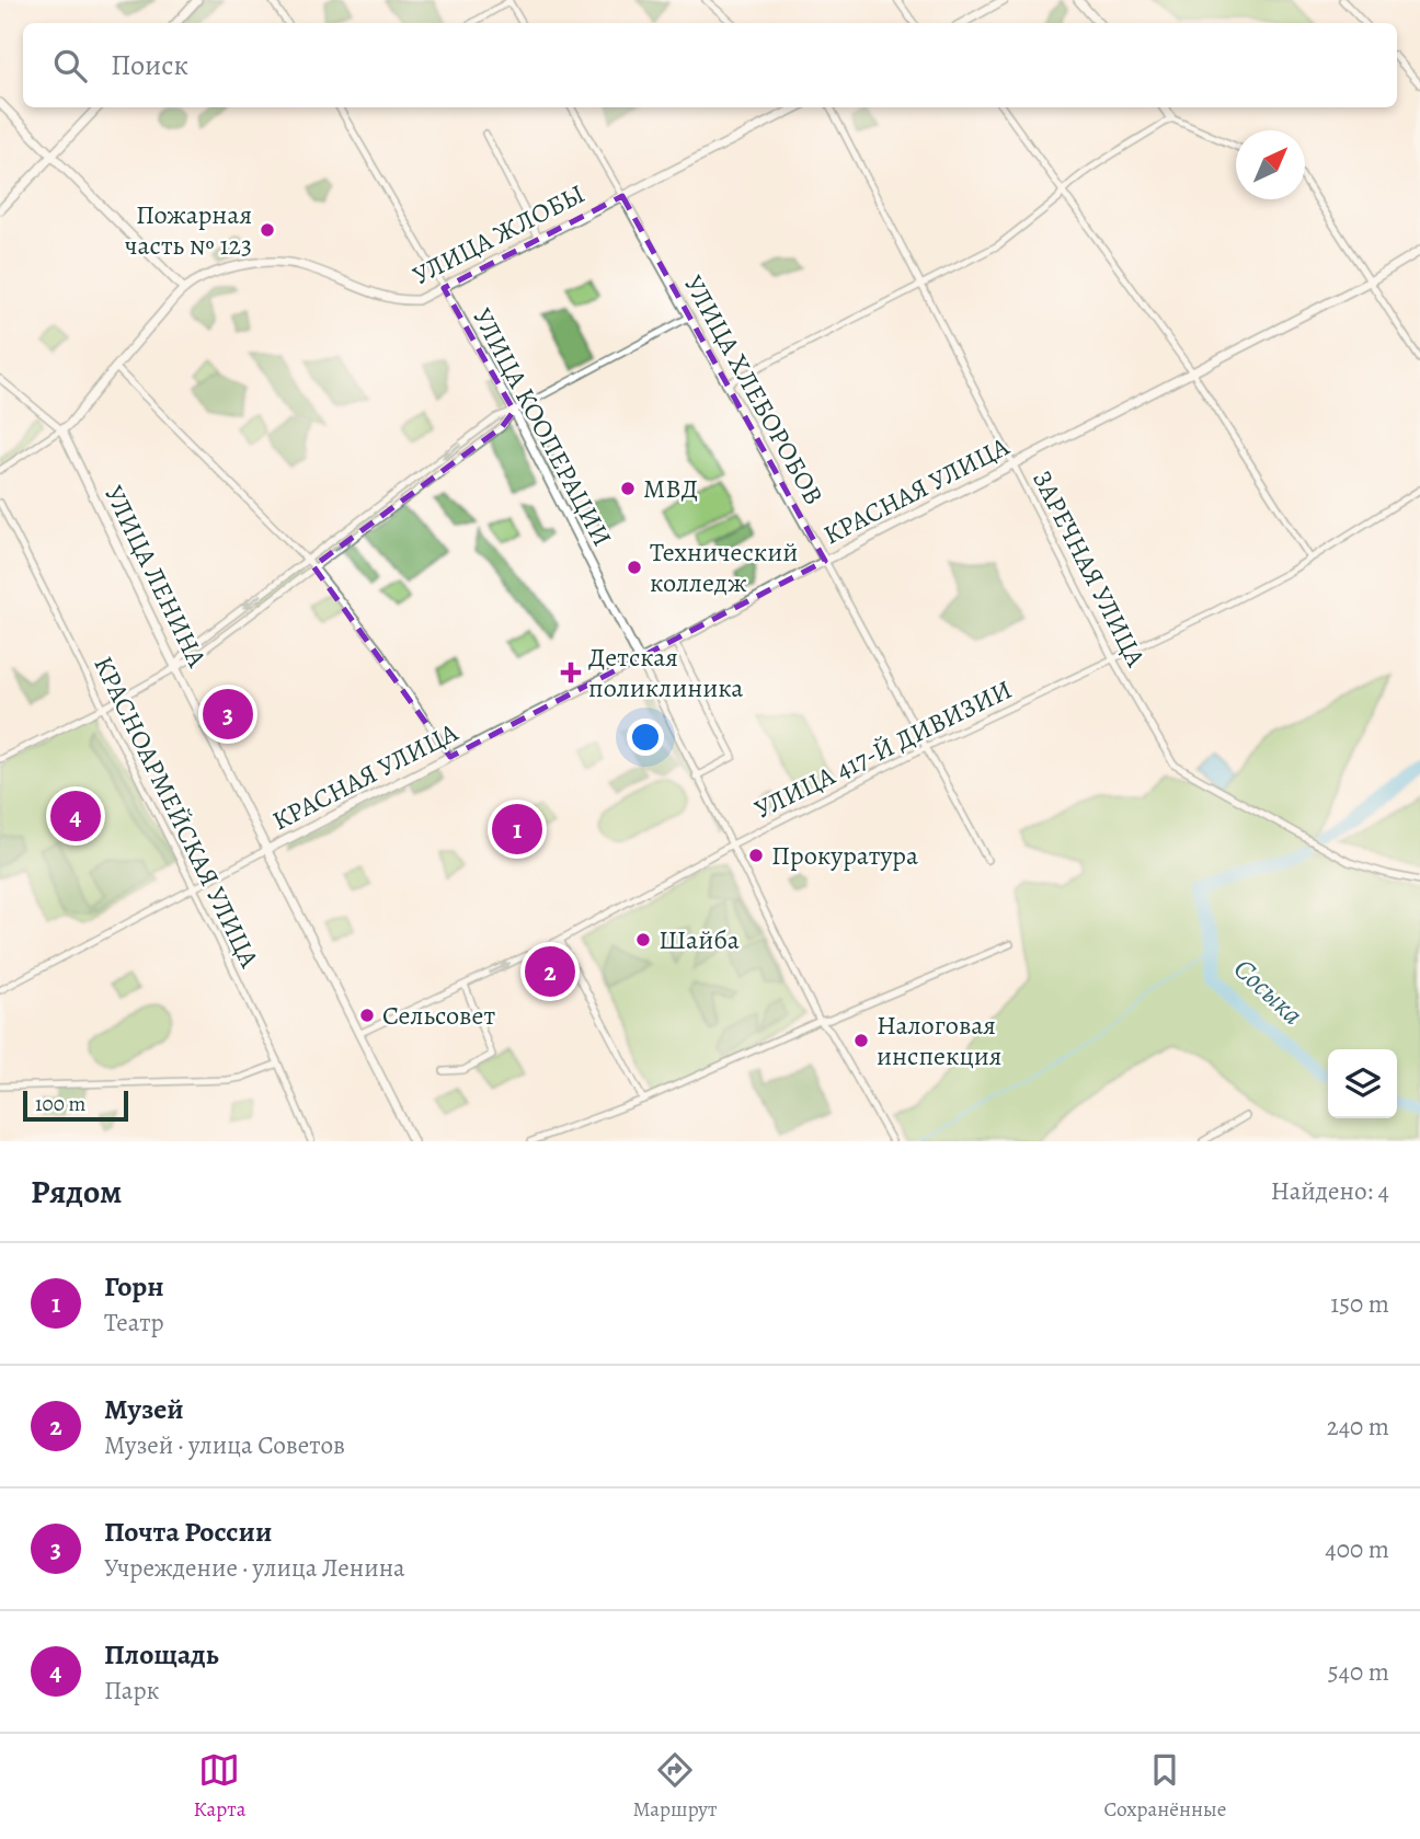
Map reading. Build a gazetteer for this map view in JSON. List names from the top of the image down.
{
  "streets": {
    "street": [
      "УЛИЦА ЖЛОБЫ",
      "УЛИЦА ХЛЕБОРОБОВ",
      "УЛИЦА КООПЕРАЦИИ",
      "КРАСНАЯ УЛИЦА",
      "ЗАРЕЧНАЯ УЛИЦА",
      "УЛИЦА ЛЕНИНА",
      "УЛИЦА 417-Й ДИВИЗИИ",
      "КРАСНОАРМЕЙСКАЯ УЛИЦА"
    ]
  },
  "crossings": [
    ["УЛИЦА ЖЛОБЫ", "УЛИЦА ХЛЕБОРОБОВ"],
    ["УЛИЦА ЖЛОБЫ", "УЛИЦА КООПЕРАЦИИ"],
    ["УЛИЦА ЖЛОБЫ", "УЛИЦА ЛЕНИНА"],
    ["УЛИЦА ХЛЕБОРОБОВ", "КРАСНАЯ УЛИЦА"],
    ["УЛИЦА ХЛЕБОРОБОВ", "УЛИЦА 417-Й ДИВИЗИИ"],
    ["УЛИЦА КООПЕРАЦИИ", "КРАСНАЯ УЛИЦА"],
    ["УЛИЦА КООПЕРАЦИИ", "УЛИЦА 417-Й ДИВИЗИИ"],
    ["КРАСНАЯ УЛИЦА", "ЗАРЕЧНАЯ УЛИЦА"],
    ["КРАСНАЯ УЛИЦА", "УЛИЦА ЛЕНИНА"],
    ["ЗАРЕЧНАЯ УЛИЦА", "УЛИЦА 417-Й ДИВИЗИИ"],
    ["УЛИЦА ЛЕНИНА", "УЛИЦА 417-Й ДИВИЗИИ"]
  ],
  "water": ["Сосыка"],
  "places": {
    "other": [
      "Пожарная часть № 123",
      "МВД",
      "Технический колледж",
      "Прокуратура",
      "Шайба",
      "Сельсовет",
      "Налоговая инспекция"
    ],
    "health": ["Детская поликлиника"]
  },
  "scale_bar": "100 m",
  "north": "top right",
  "page": {
    "search": "Поиск",
    "pins": [
      "3",
      "4",
      "1",
      "2"
    ],
    "scale": "100 m",
    "heading": ["Рядом", "Найдено: 4"],
    "list": [
      {
        "mark": "1",
        "name": "Горн",
        "note": "Театр",
        "value": "150 m"
      },
      {
        "mark": "2",
        "name": "Музей",
        "note": "Музей · улица Советов",
        "value": "240 m"
      },
      {
        "mark": "3",
        "name": "Почта России",
        "note": "Учреждение · улица Ленина",
        "value": "400 m"
      },
      {
        "mark": "4",
        "name": "Площадь",
        "note": "Парк",
        "value": "540 m"
      }
    ],
    "nav": ["Карта", "Маршрут", "Сохранённые"]
  }
}
